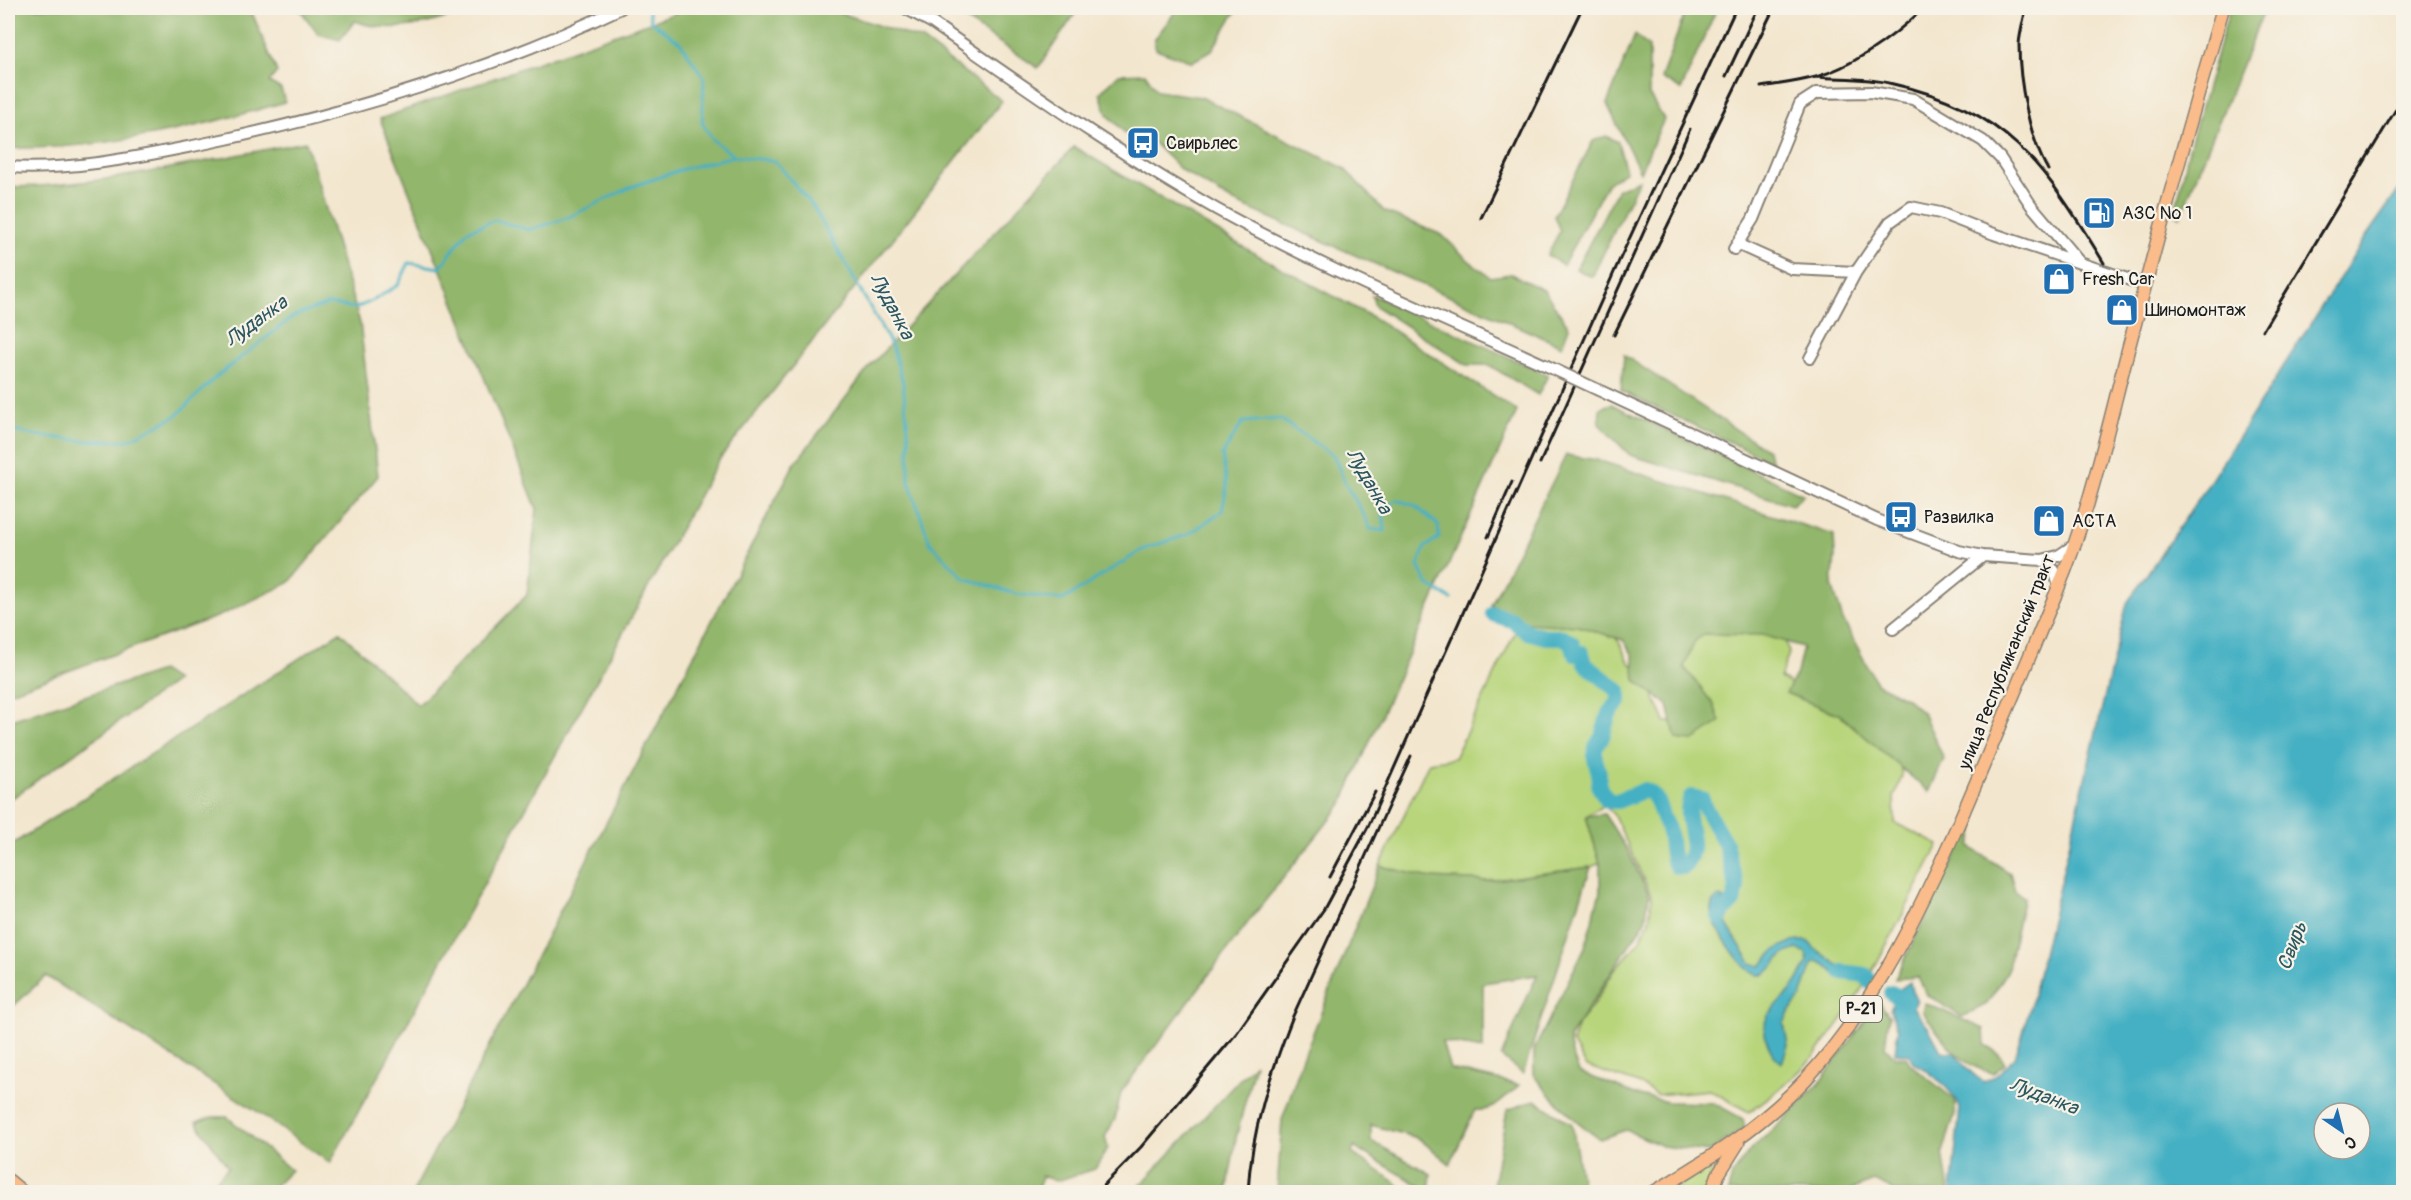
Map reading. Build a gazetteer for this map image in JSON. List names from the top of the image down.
{
  "streets": {
    "main road": ["улица Республиканский тракт", "Р-21"]
  },
  "crossings": [
    ["улица Республиканский тракт", "Р-21"]
  ],
  "water": ["Луданка", "Свирь"],
  "places": {
    "bus stop": ["Свирьлес", "Развилка"],
    "fuel station": ["АЗС № 1"],
    "shop": ["Fresh Car", "Шиномонтаж", "АСТА"]
  },
  "north": "bottom right"
}
